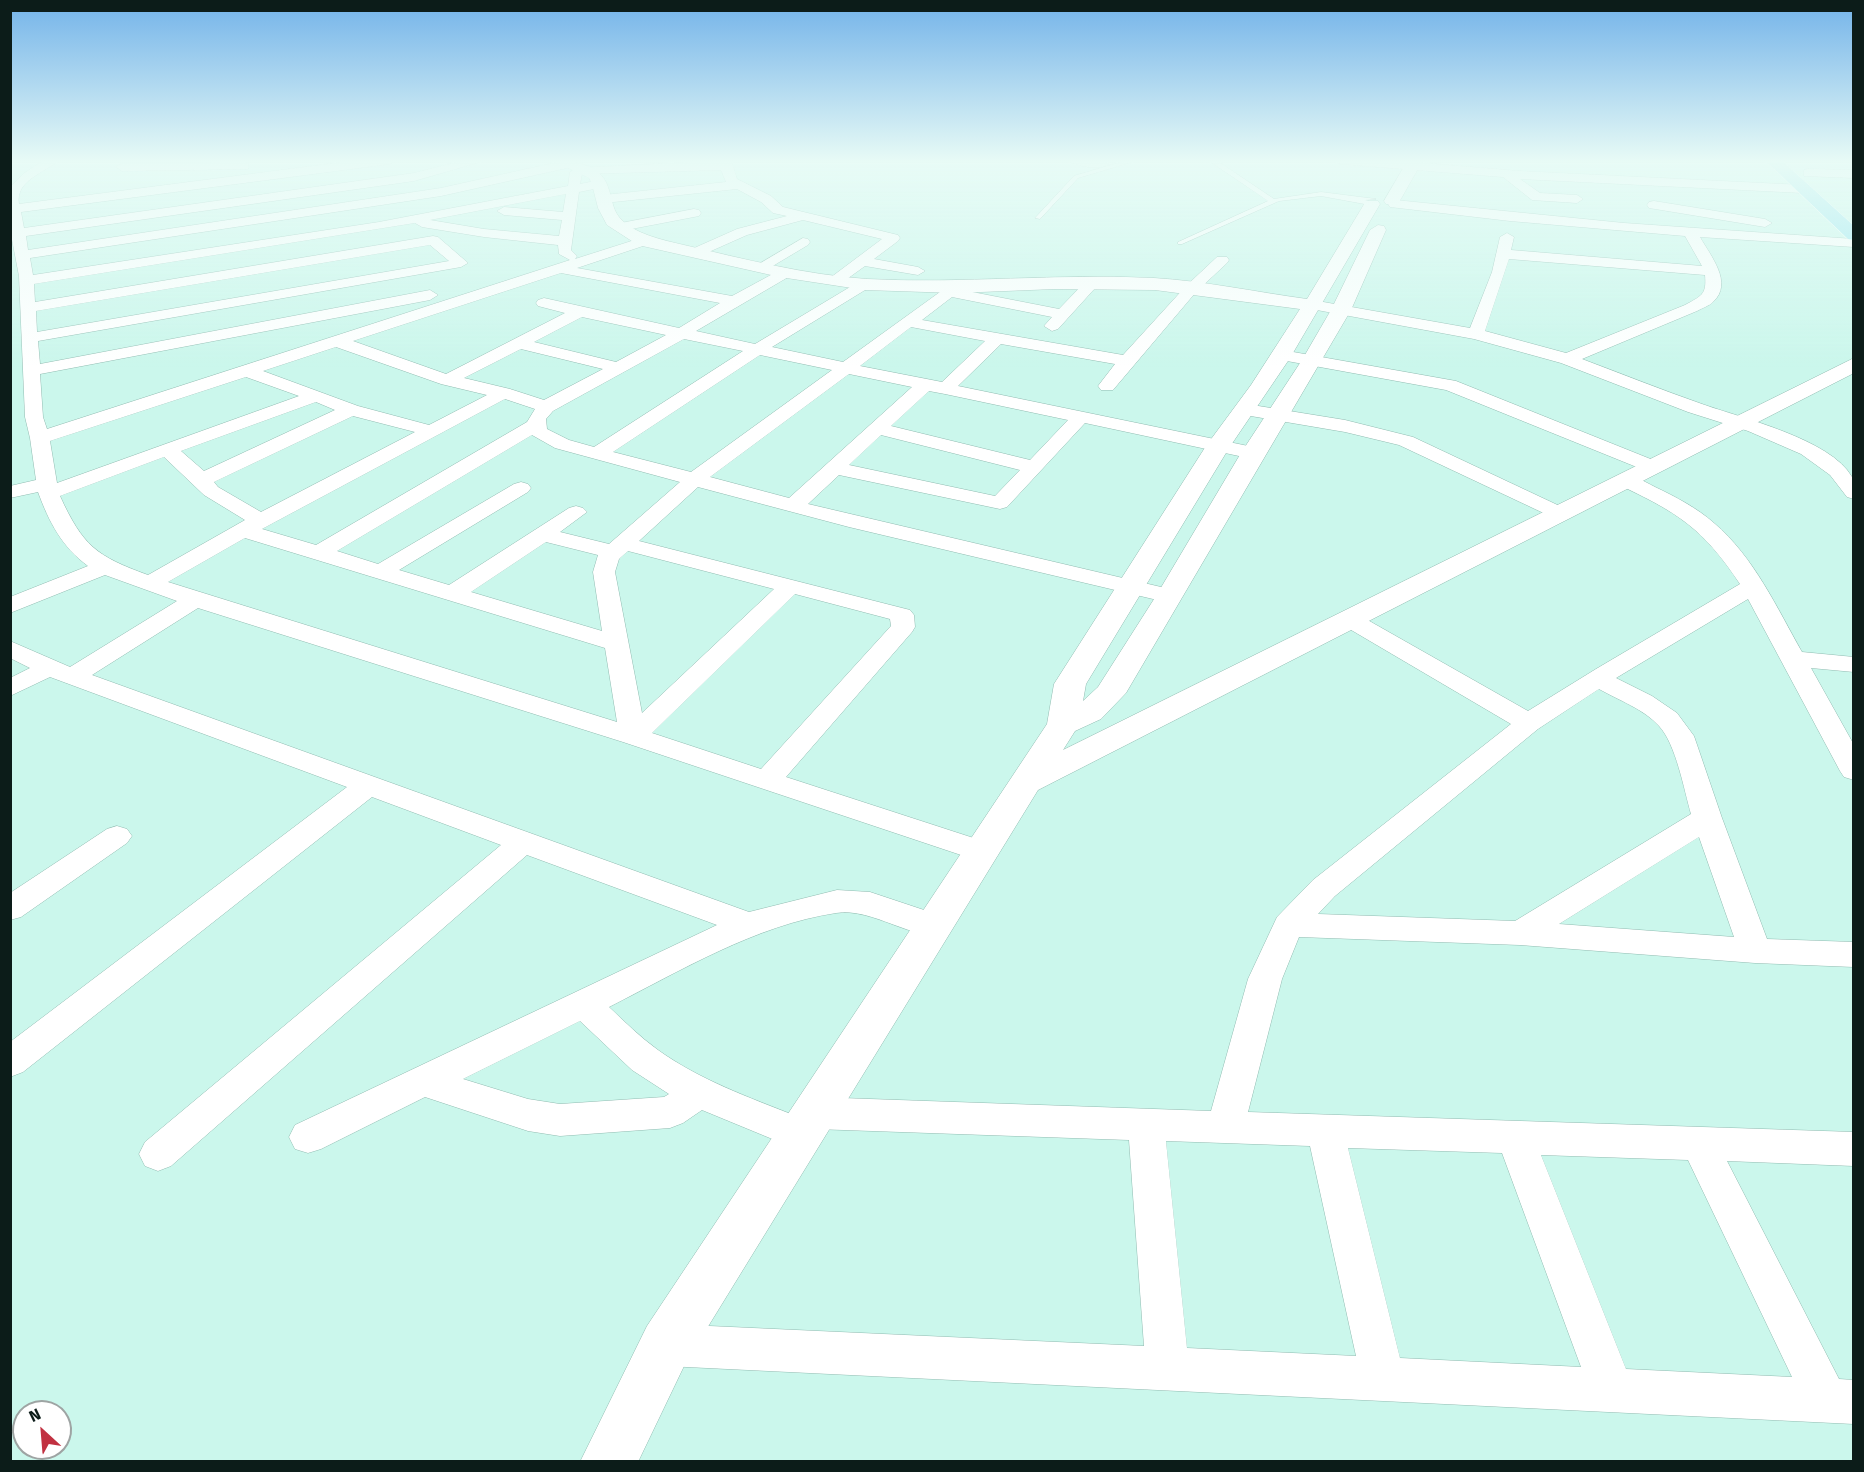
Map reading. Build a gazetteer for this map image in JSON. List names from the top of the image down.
{
  "north": "top left"
}
